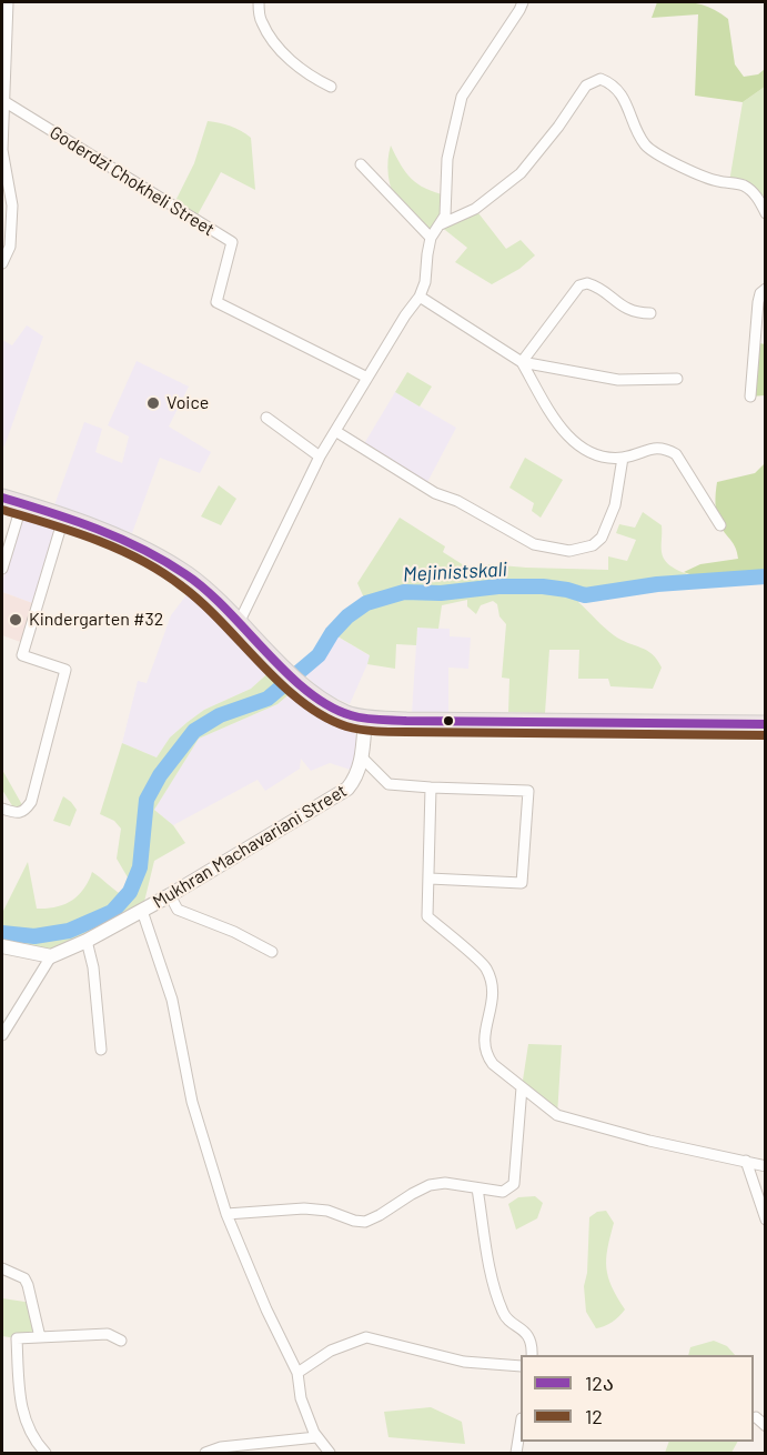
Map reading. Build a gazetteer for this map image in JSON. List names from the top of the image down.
{
  "streets": {
    "street": ["Goderdzi Chokheli Street", "Mukhran Machavariani Street"]
  },
  "water": ["Mejinistskali"],
  "places": ["Voice", "Kindergarten #32"],
  "lines": ["transit line 12ა", "transit line 12"],
  "legend": ["12ა", "12"]
}
